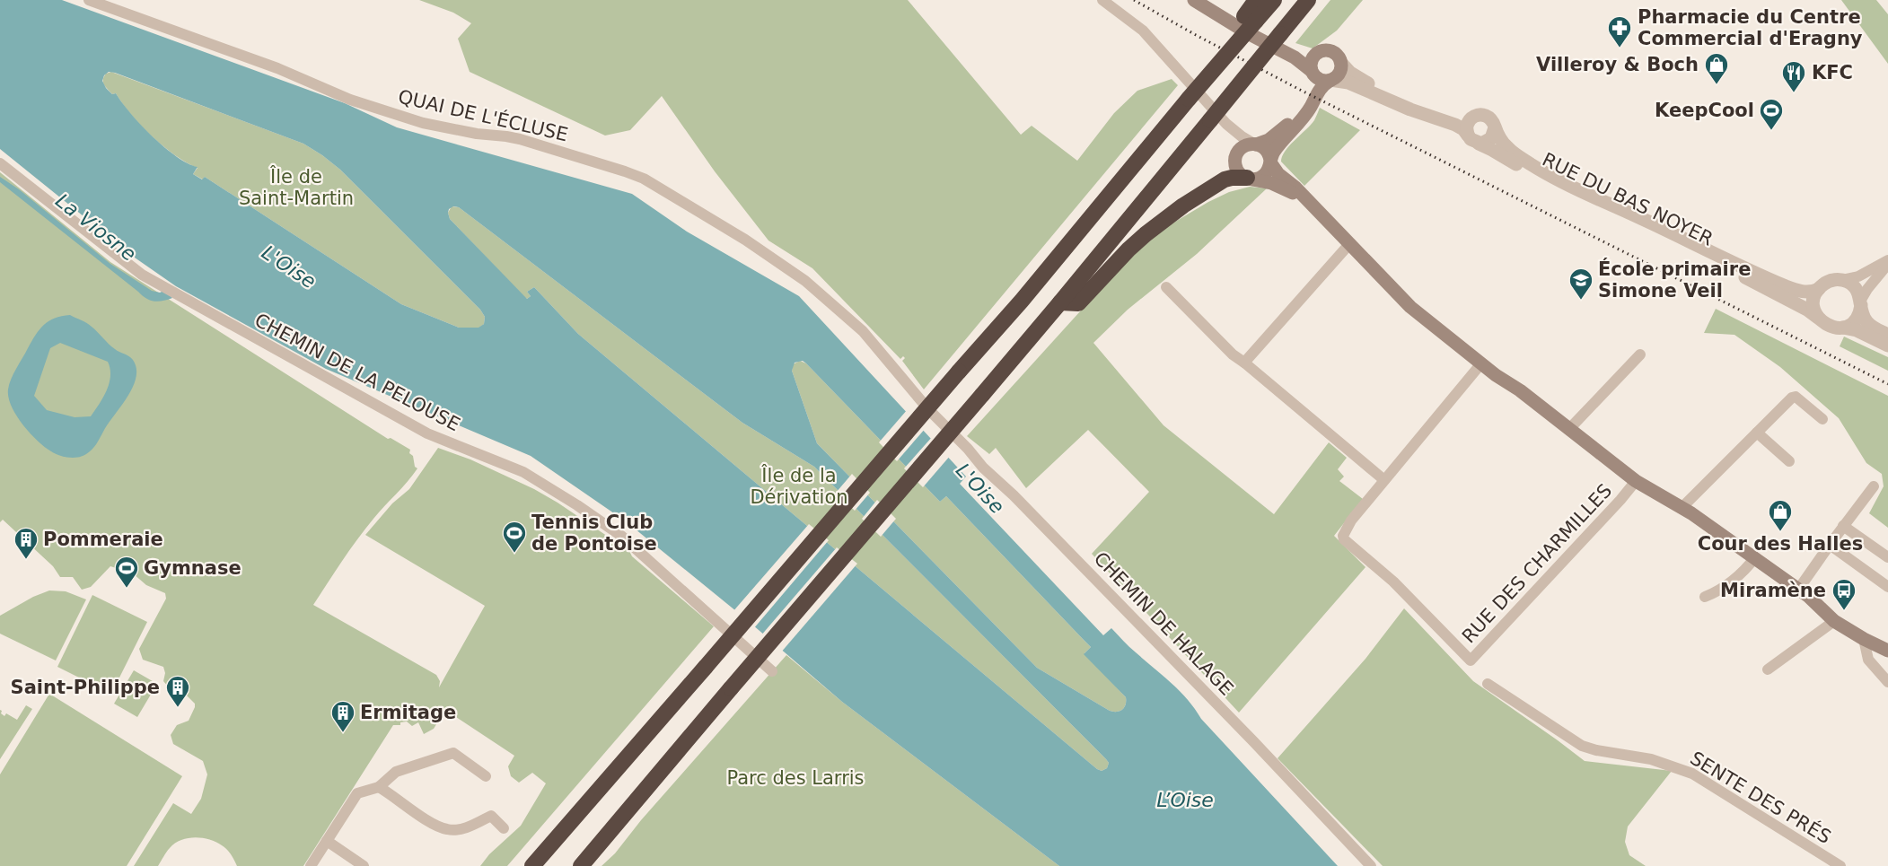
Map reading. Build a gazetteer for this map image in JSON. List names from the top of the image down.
{
  "streets": {
    "street": [
      "QUAI DE L'ÉCLUSE",
      "RUE DU BAS NOYER",
      "CHEMIN DE LA PELOUSE",
      "RUE DES CHARMILLES",
      "CHEMIN DE HALAGE",
      "SENTE DES PRÉS"
    ]
  },
  "crossings": [
    ["QUAI DE L'ÉCLUSE", "CHEMIN DE HALAGE"]
  ],
  "water": ["La Viosne", "L'Oise", "L’Oise"],
  "parks": ["Île de Saint-Martin", "Île de la Dérivation", "Parc des Larris"],
  "places": {
    "pharmacy": ["Pharmacie du Centre Commercial d'Eragny"],
    "shop": ["Villeroy & Boch", "Cour des Halles"],
    "restaurant": ["KFC"],
    "sports": ["KeepCool", "Tennis Club de Pontoise", "Gymnase"],
    "school or university": ["École primaire Simone Veil"],
    "building": ["Pommeraie", "Saint-Philippe", "Ermitage"],
    "bus stop": ["Miramène"]
  }
}
